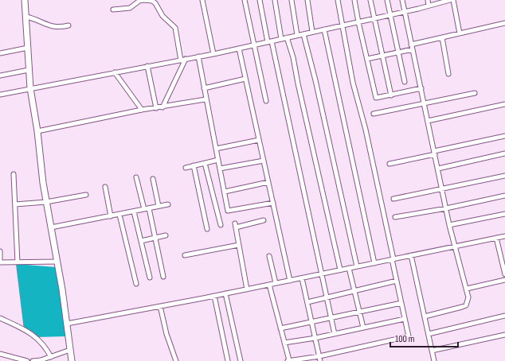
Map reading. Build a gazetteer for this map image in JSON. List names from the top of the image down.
{
  "scale_bar": "100 m"
}
